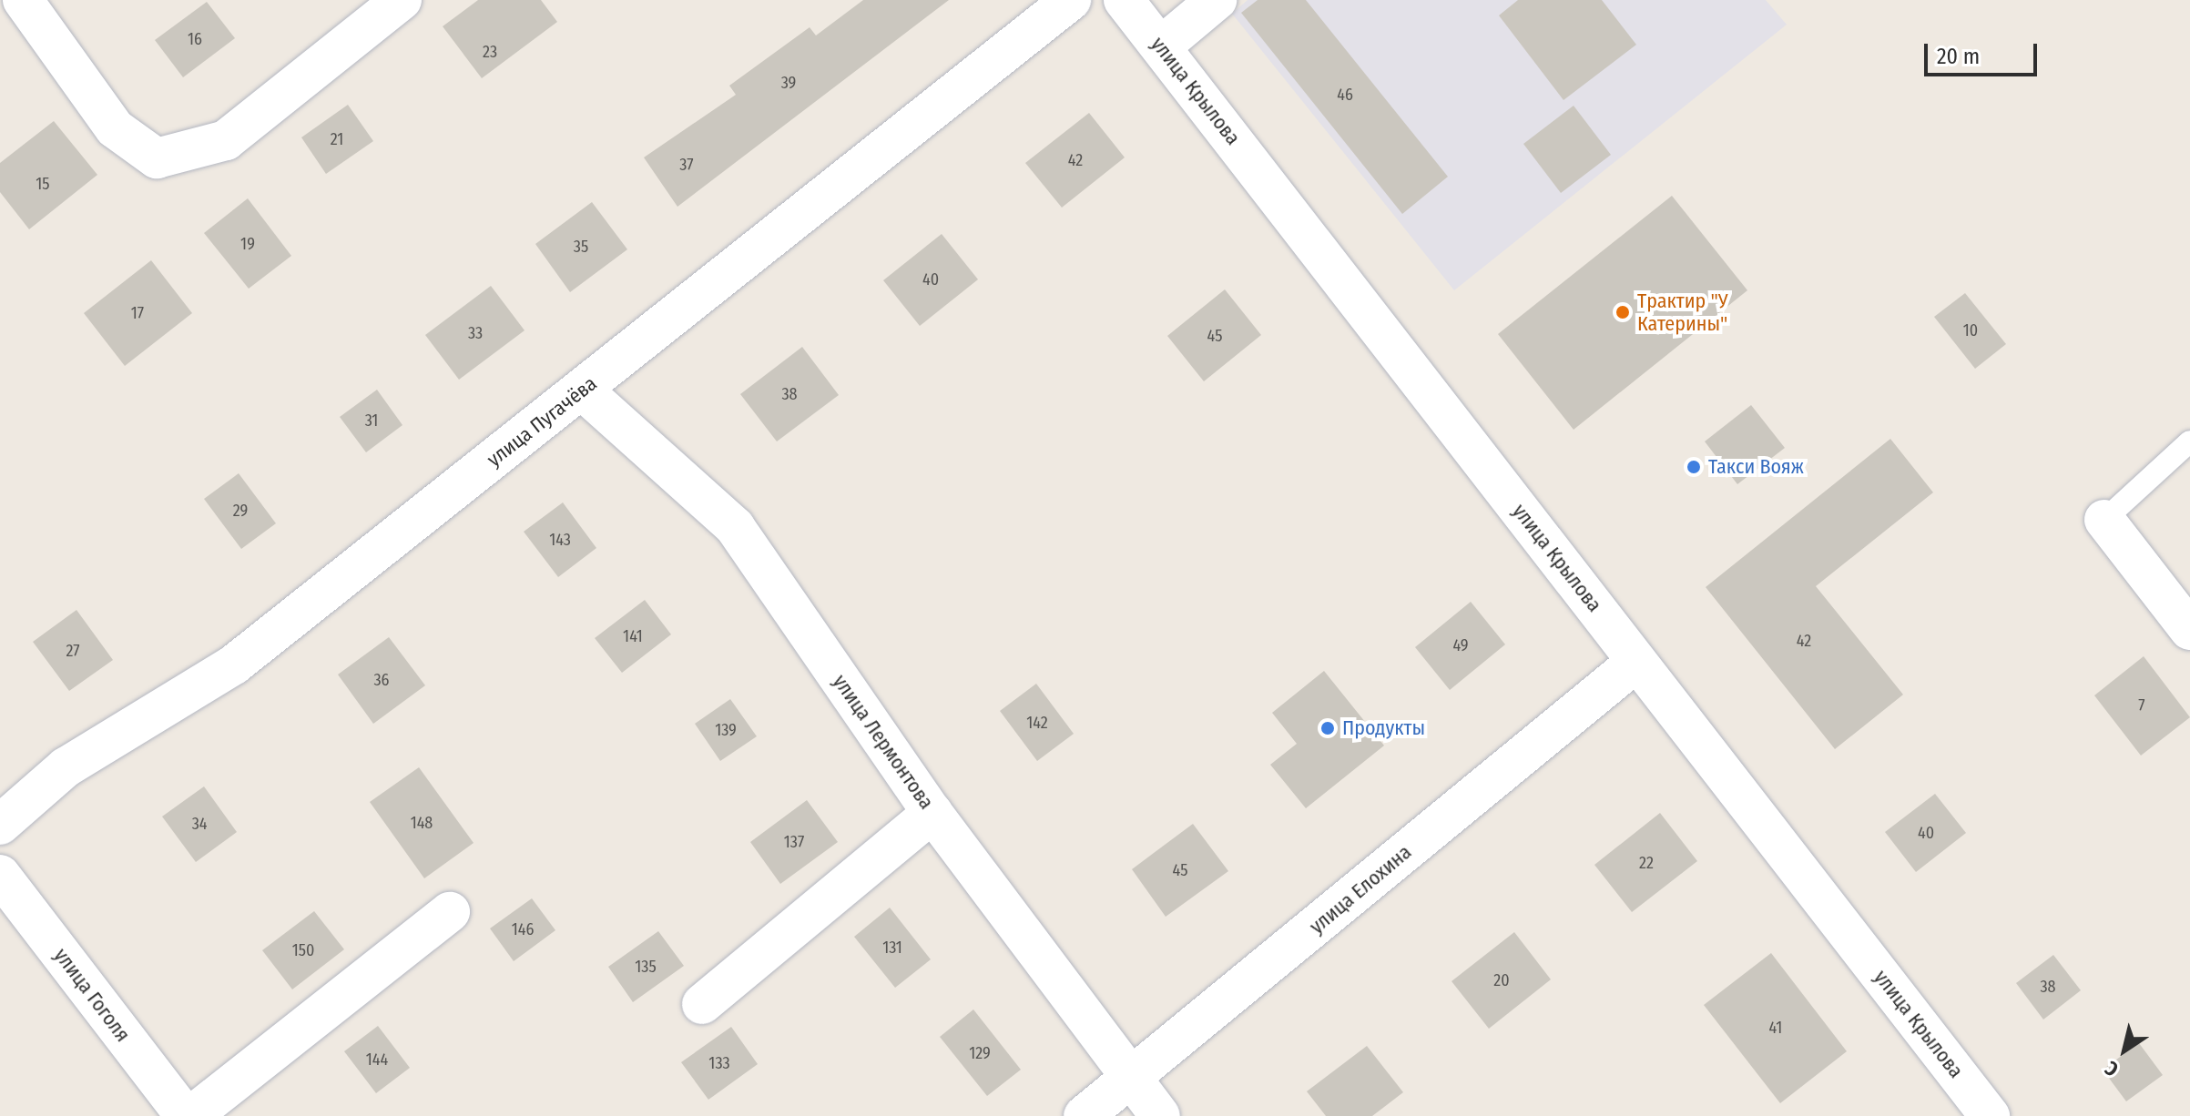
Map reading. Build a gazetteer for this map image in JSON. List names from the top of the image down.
{
  "streets": {
    "street": [
      "улица Крылова",
      "улица Пугачёва",
      "улица Лермонтова",
      "улица Елохина",
      "улица Гоголя"
    ]
  },
  "crossings": [
    ["улица Крылова", "улица Елохина"],
    ["улица Пугачёва", "улица Лермонтова"],
    ["улица Лермонтова", "улица Елохина"]
  ],
  "places": ["Трактир \"У Катерины\"", "Такси Вояж", "Продукты"],
  "house_numbers": [
    "16",
    "23",
    "39",
    "46",
    "21",
    "42",
    "37",
    "15",
    "19",
    "35",
    "40",
    "17",
    "10",
    "33",
    "45",
    "38",
    "31",
    "29",
    "143",
    "141",
    "42",
    "49",
    "27",
    "36",
    "7",
    "142",
    "139",
    "148",
    "34",
    "40",
    "137",
    "22",
    "45",
    "146",
    "131",
    "150",
    "135",
    "20",
    "38",
    "41",
    "129",
    "144",
    "133"
  ],
  "scale_bar": "20 m",
  "north": "bottom left"
}
